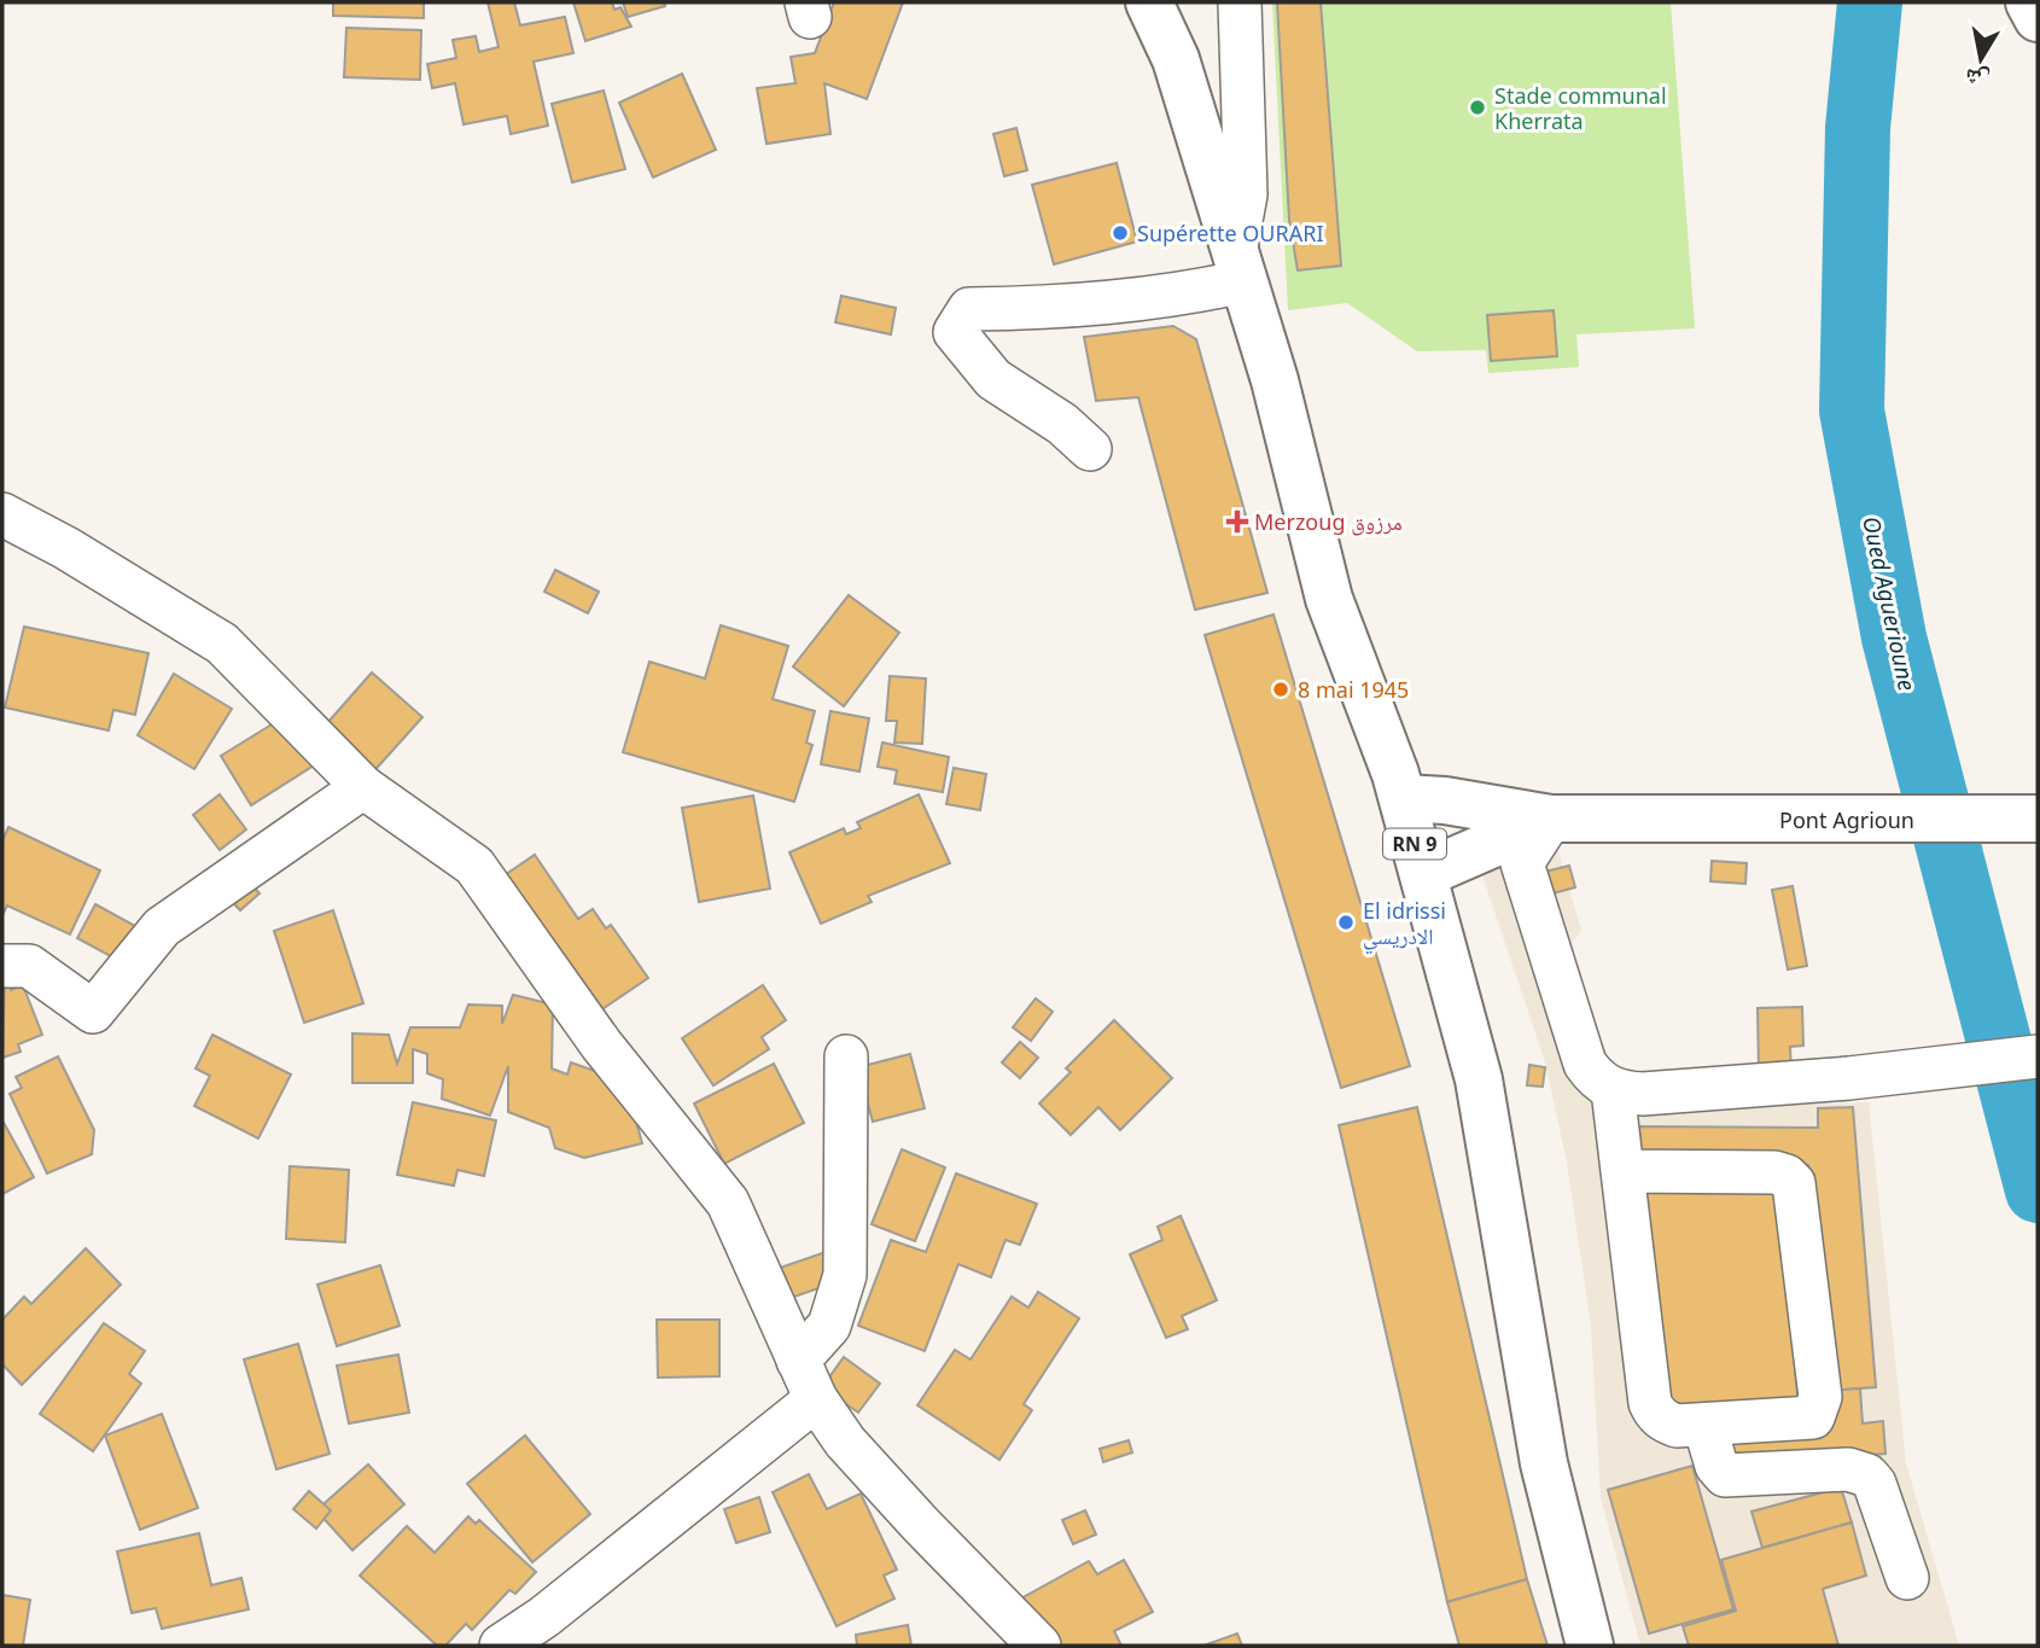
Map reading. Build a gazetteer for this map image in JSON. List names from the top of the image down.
{
  "streets": {
    "main road": ["Pont Agrioun", "RN 9"]
  },
  "crossings": [
    ["Pont Agrioun", "RN 9"]
  ],
  "water": ["Oued Aguerioune"],
  "places": {
    "other": [
      "Stade communal Kherrata",
      "Supérette OURARI",
      "8 mai 1945",
      "El idrissi الادريسي"
    ],
    "health": ["Merzoug مرزوق"]
  },
  "north": "bottom"
}
